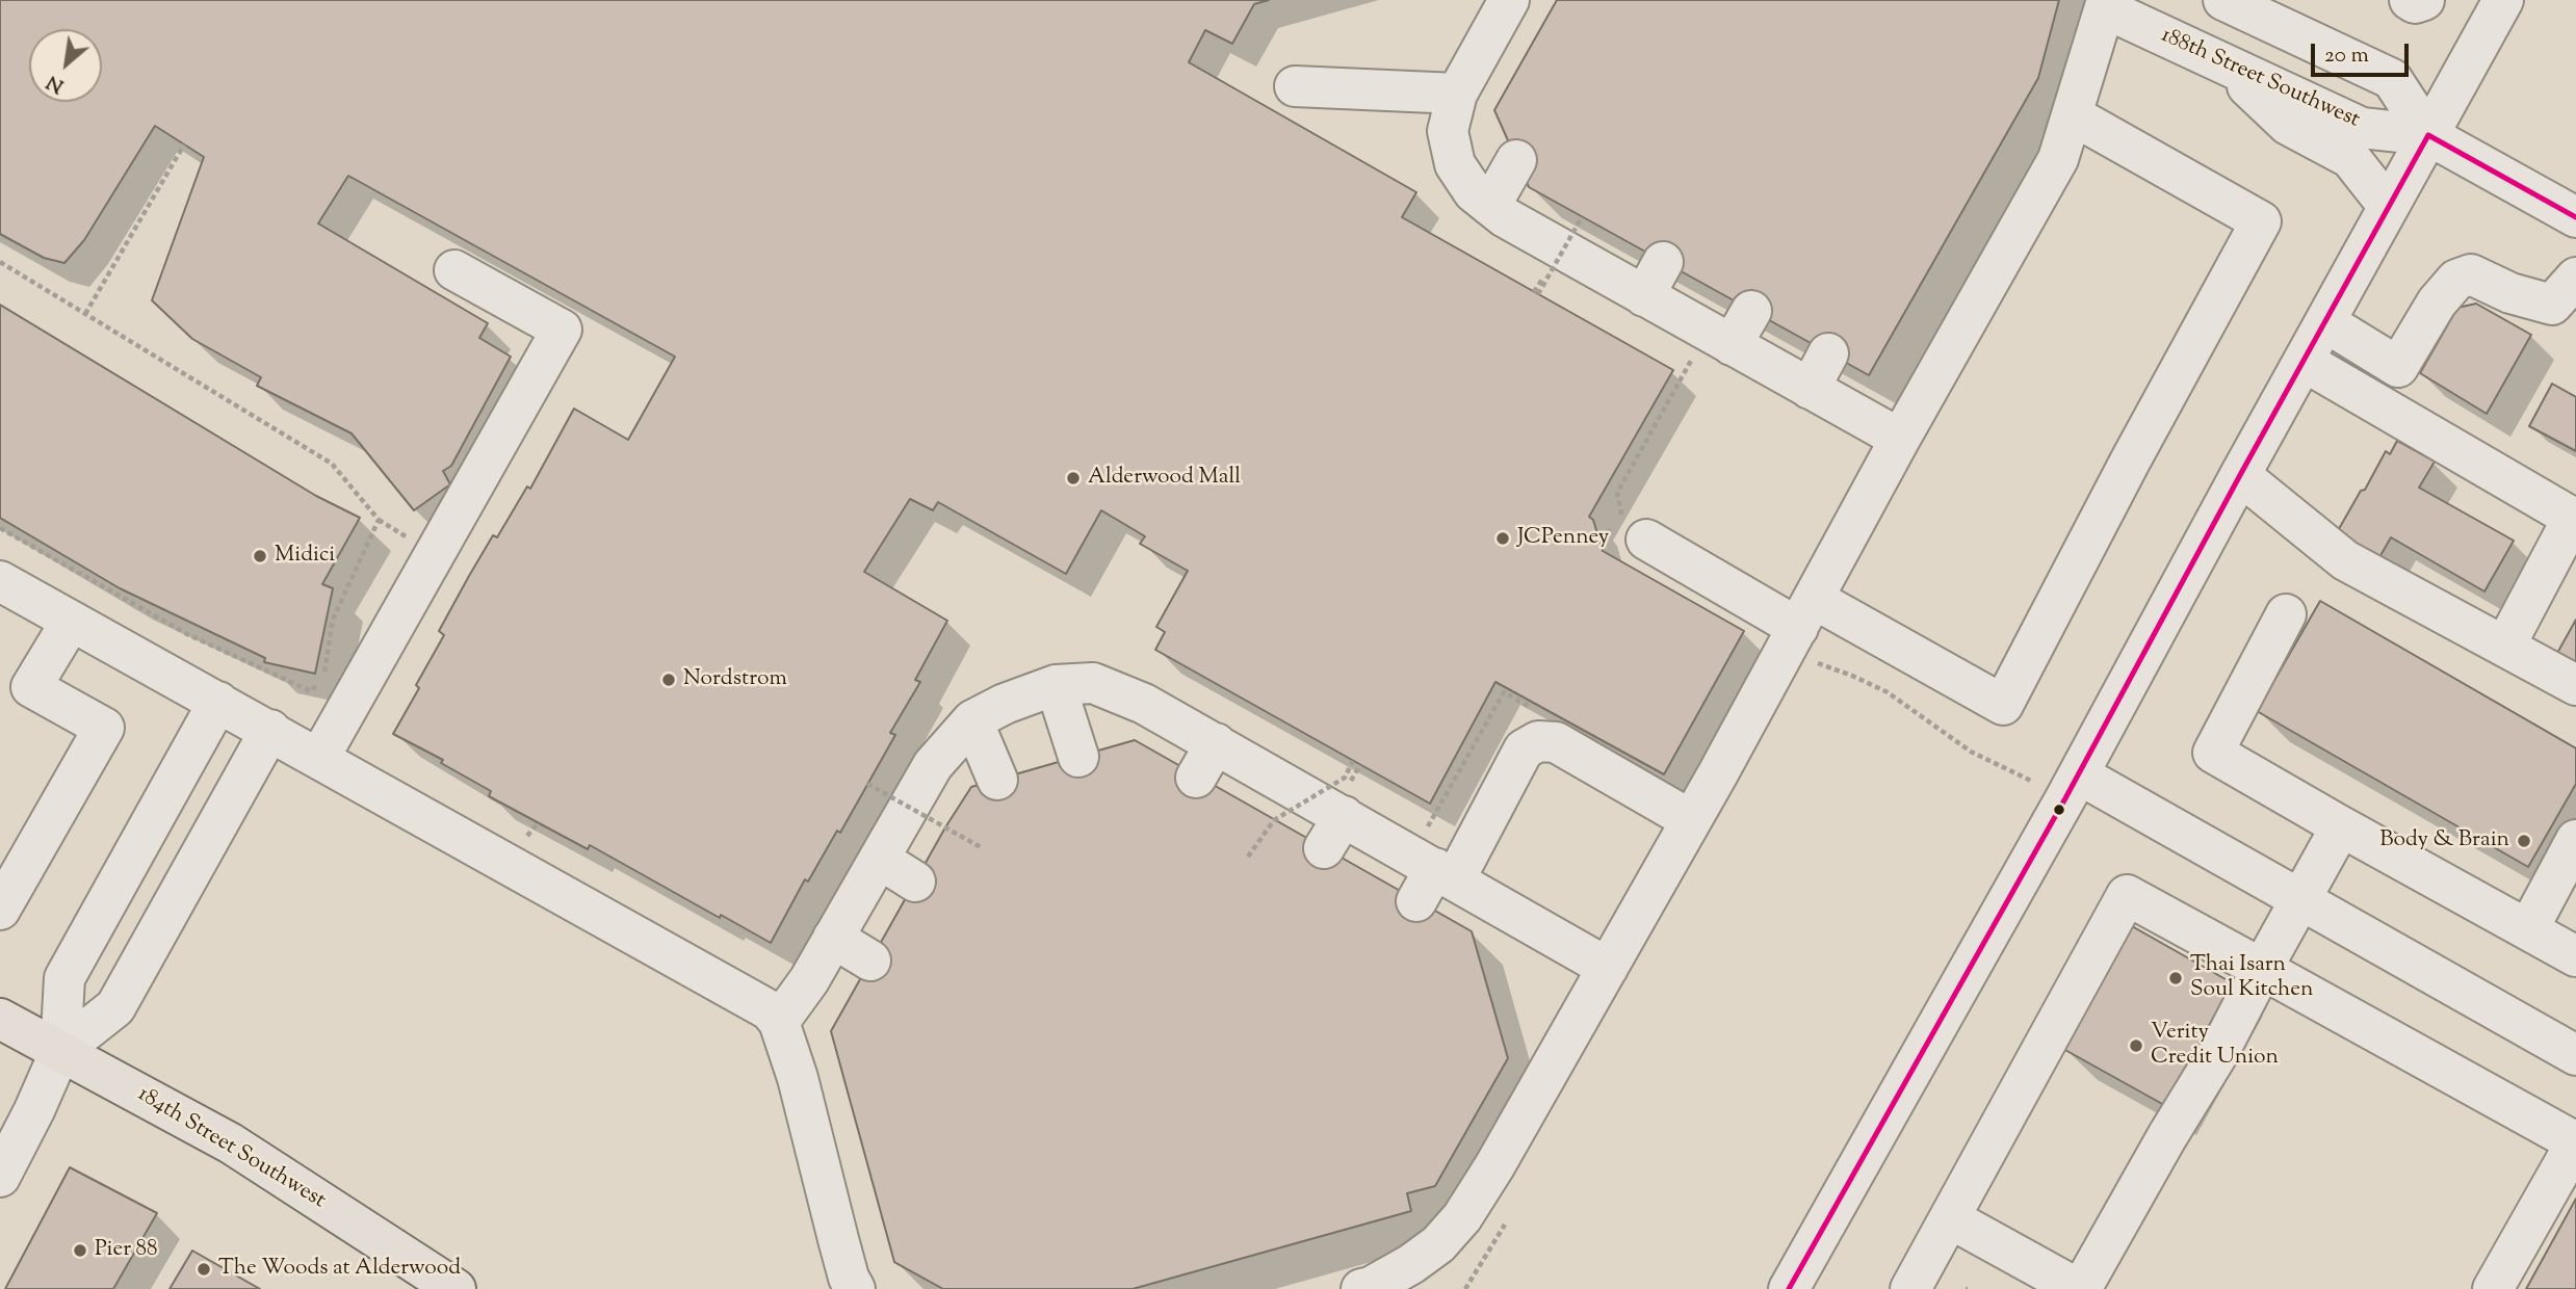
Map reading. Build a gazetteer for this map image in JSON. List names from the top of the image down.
{
  "streets": {
    "main road": ["184th Street Southwest"],
    "street": ["188th Street Southwest"]
  },
  "places": [
    "Alderwood Mall",
    "JCPenney",
    "Midici",
    "Nordstrom",
    "Body & Brain",
    "Thai Isarn Soul Kitchen",
    "Verity Credit Union",
    "Pier 88",
    "The Woods at Alderwood"
  ],
  "scale_bar": "20 m",
  "north": "bottom left"
}
